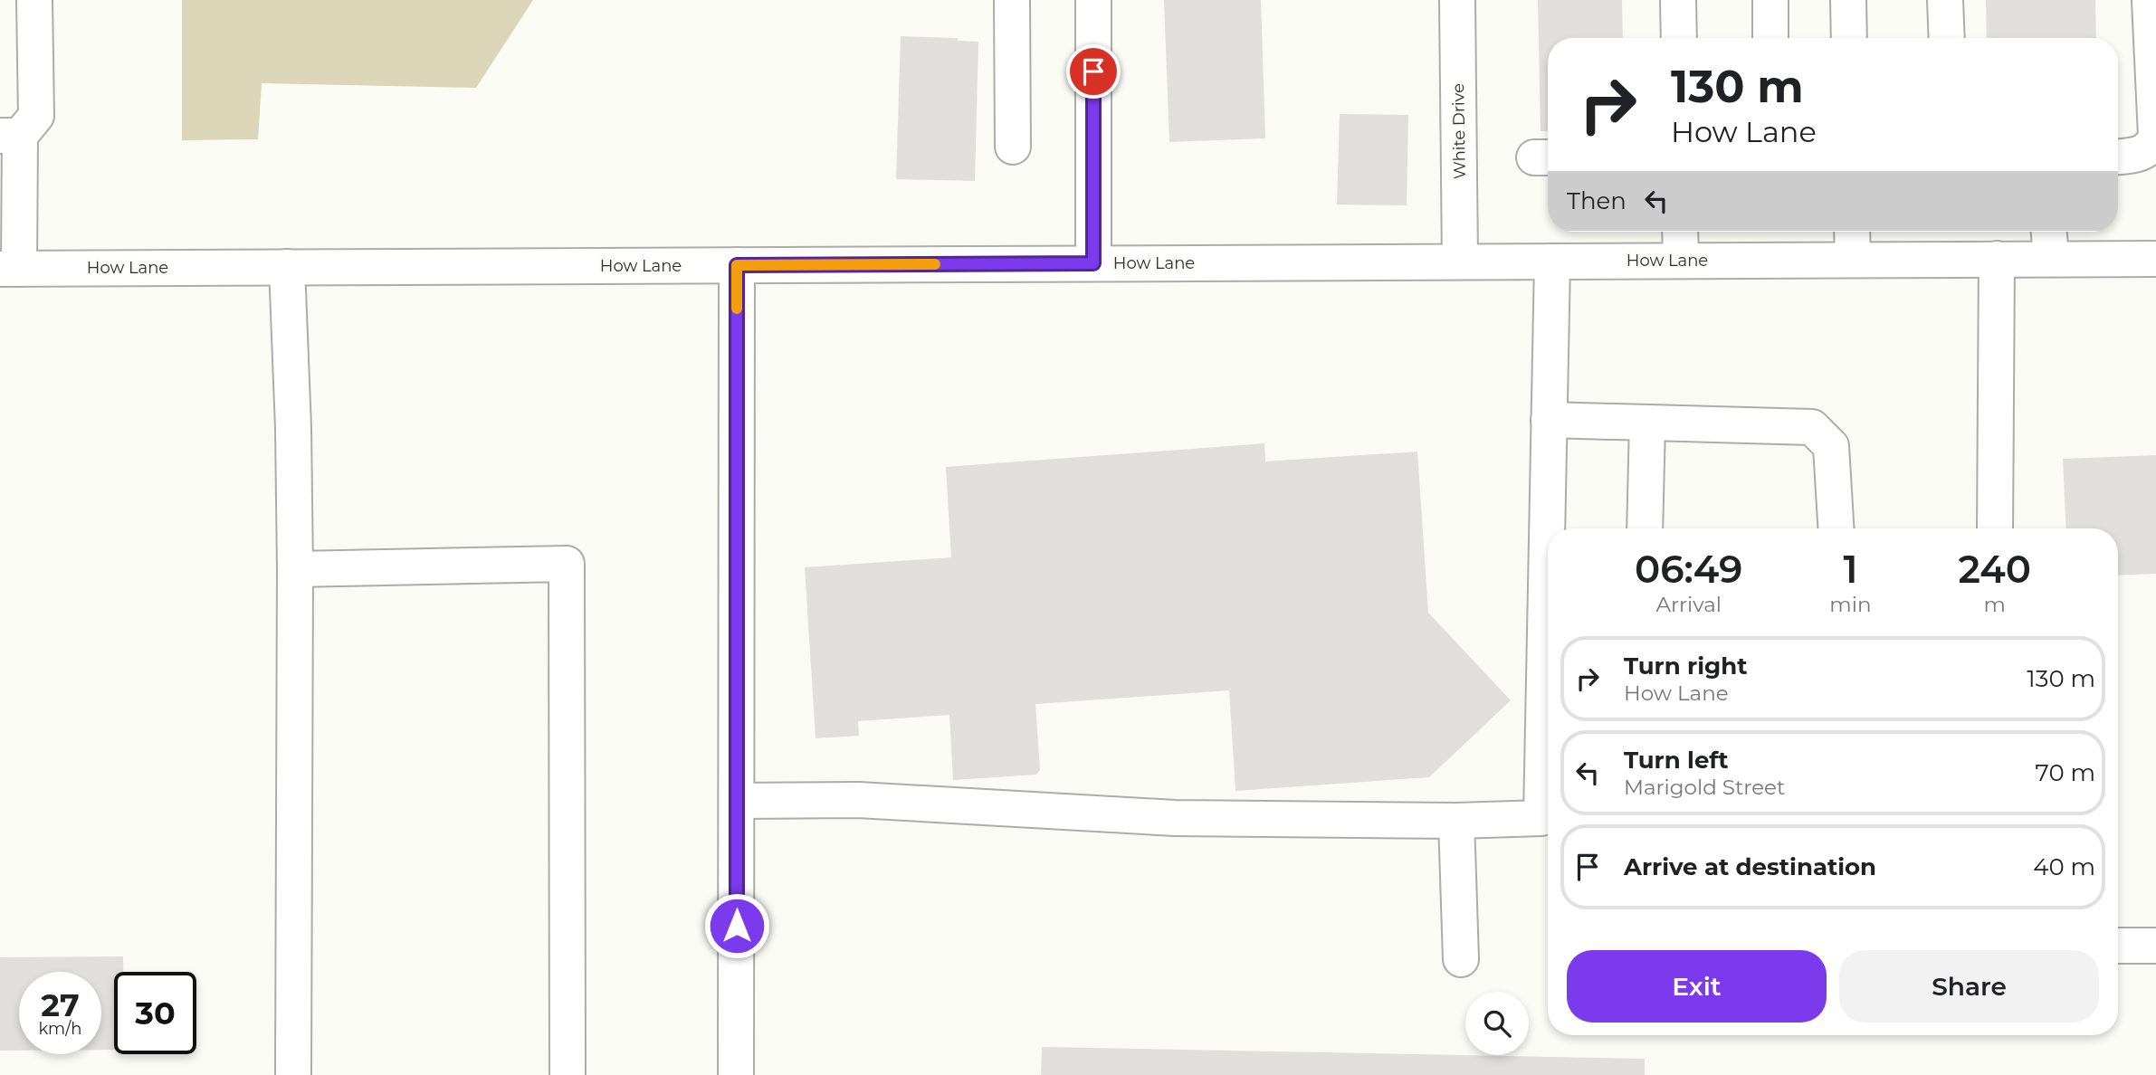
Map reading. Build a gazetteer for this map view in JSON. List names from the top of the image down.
{
  "streets": {
    "main road": ["White Drive", "How Lane"]
  },
  "crossings": [
    ["White Drive", "How Lane"]
  ],
  "page": {
    "turn": ["130 m", "How Lane"],
    "then": "Then",
    "eta": [
      "06:49",
      "Arrival",
      "1",
      "min",
      "240",
      "m"
    ],
    "list": [
      {
        "name": "Turn right",
        "note": "How Lane",
        "value": "130 m"
      },
      {
        "name": "Turn left",
        "note": "Marigold Street",
        "value": "70 m"
      },
      {
        "name": "Arrive at destination",
        "value": "40 m"
      }
    ],
    "buttons": ["Exit", "Share"],
    "speed": "27 km/h",
    "limit": "30"
  }
}
